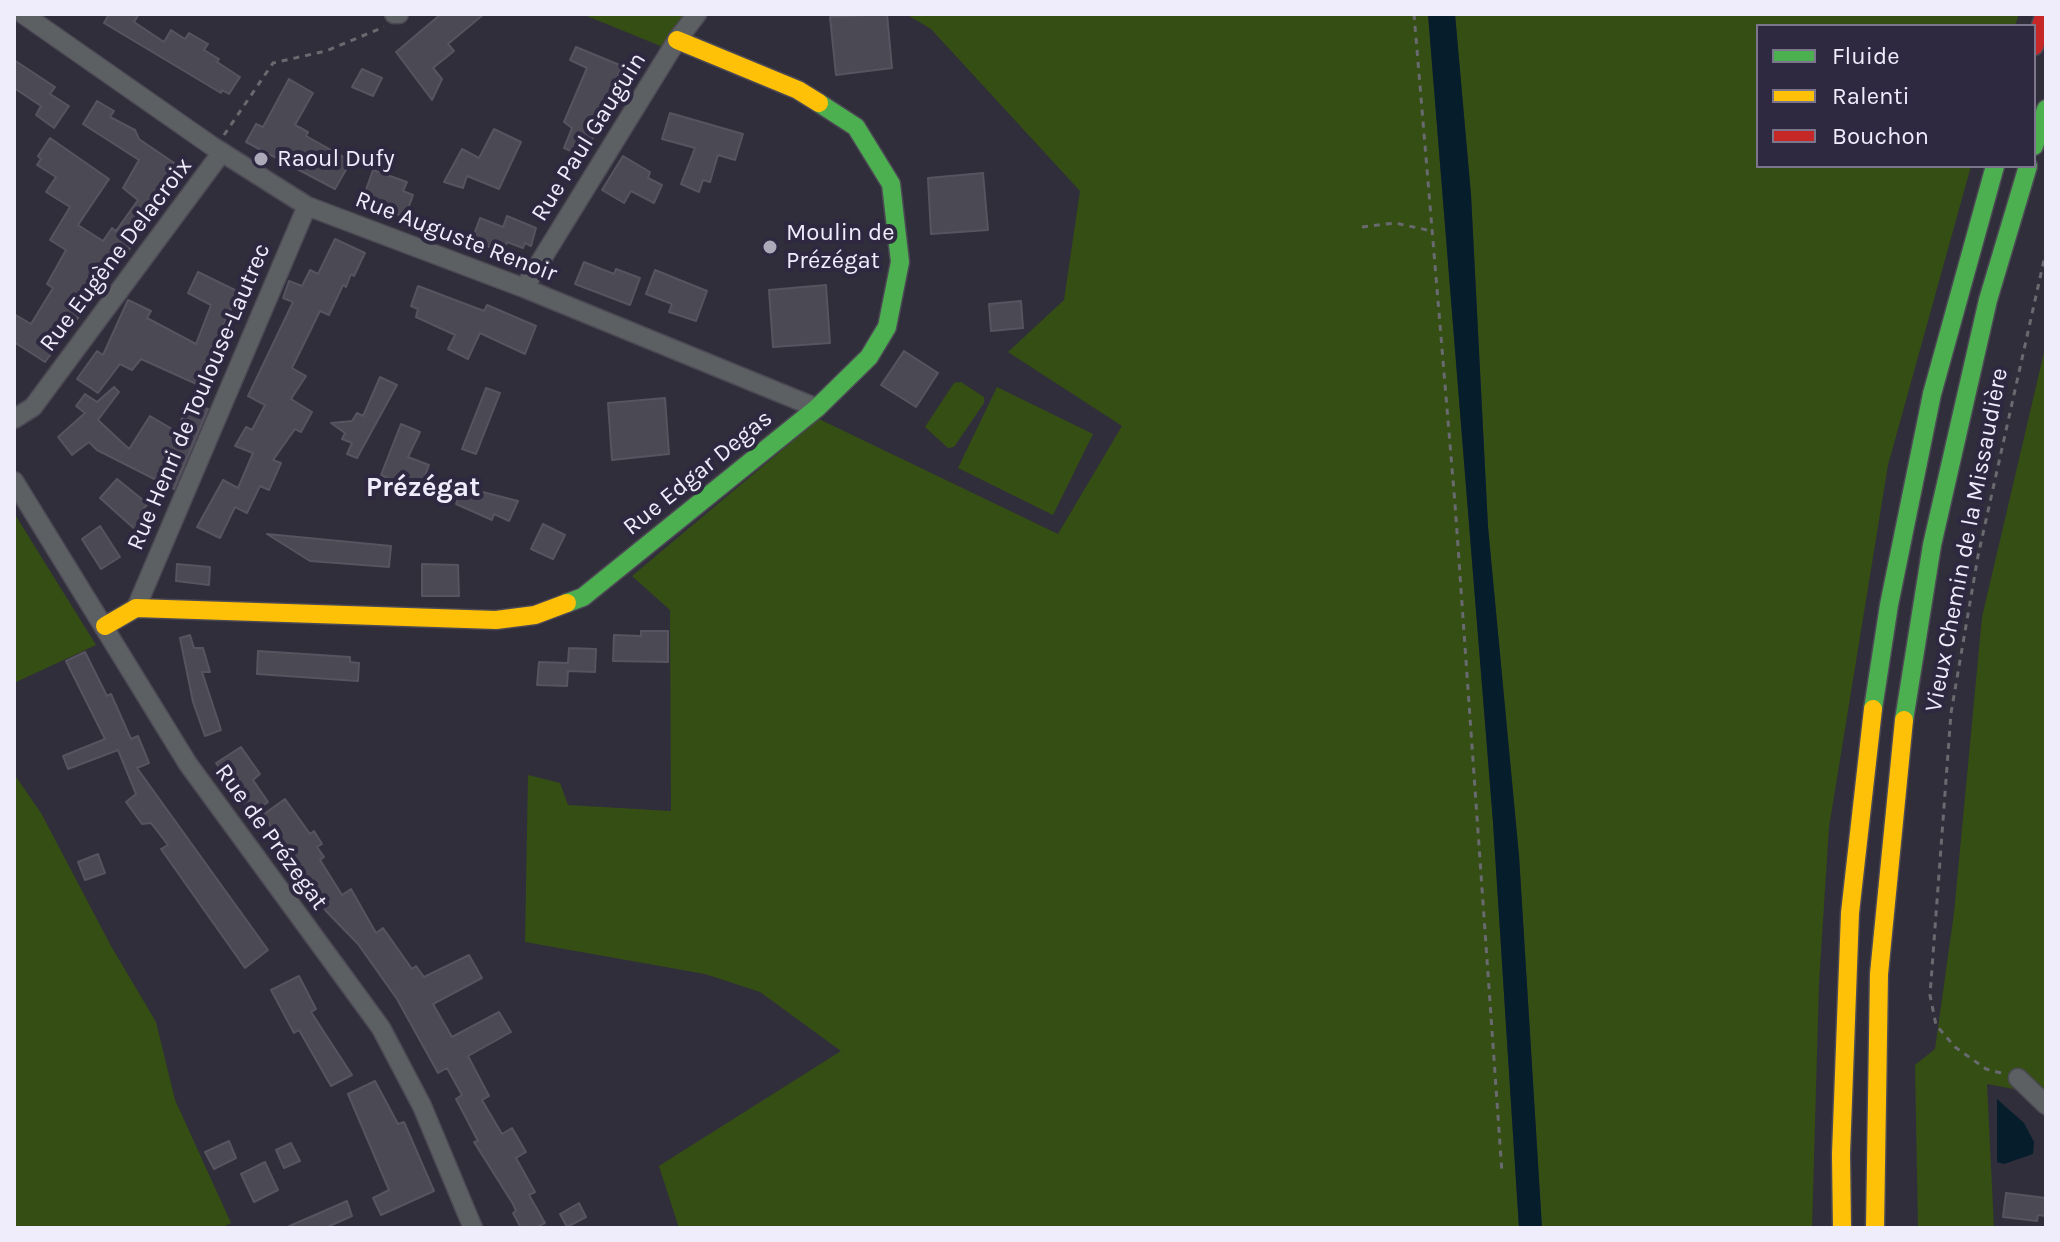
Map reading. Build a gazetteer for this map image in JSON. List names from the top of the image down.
{
  "streets": {
    "main road": ["Rue Edgar Degas"],
    "street": [
      "Rue Paul Gauguin",
      "Rue Auguste Renoir",
      "Rue Eugène Delacroix",
      "Rue Henri de Toulouse-Lautrec",
      "Rue de Prézegat"
    ],
    "path": ["Vieux Chemin de la Missaudière"]
  },
  "crossings": [
    ["Rue Paul Gauguin", "Rue Auguste Renoir"],
    ["Rue Paul Gauguin", "Rue Edgar Degas"],
    ["Rue Auguste Renoir", "Rue Eugène Delacroix"],
    ["Rue Auguste Renoir", "Rue Henri de Toulouse-Lautrec"],
    ["Rue Auguste Renoir", "Rue Edgar Degas"],
    ["Rue Henri de Toulouse-Lautrec", "Rue Edgar Degas"]
  ],
  "districts": ["Prézégat"],
  "places": ["Raoul Dufy", "Moulin de Prézégat"],
  "legend": ["Fluide", "Ralenti", "Bouchon"]
}
